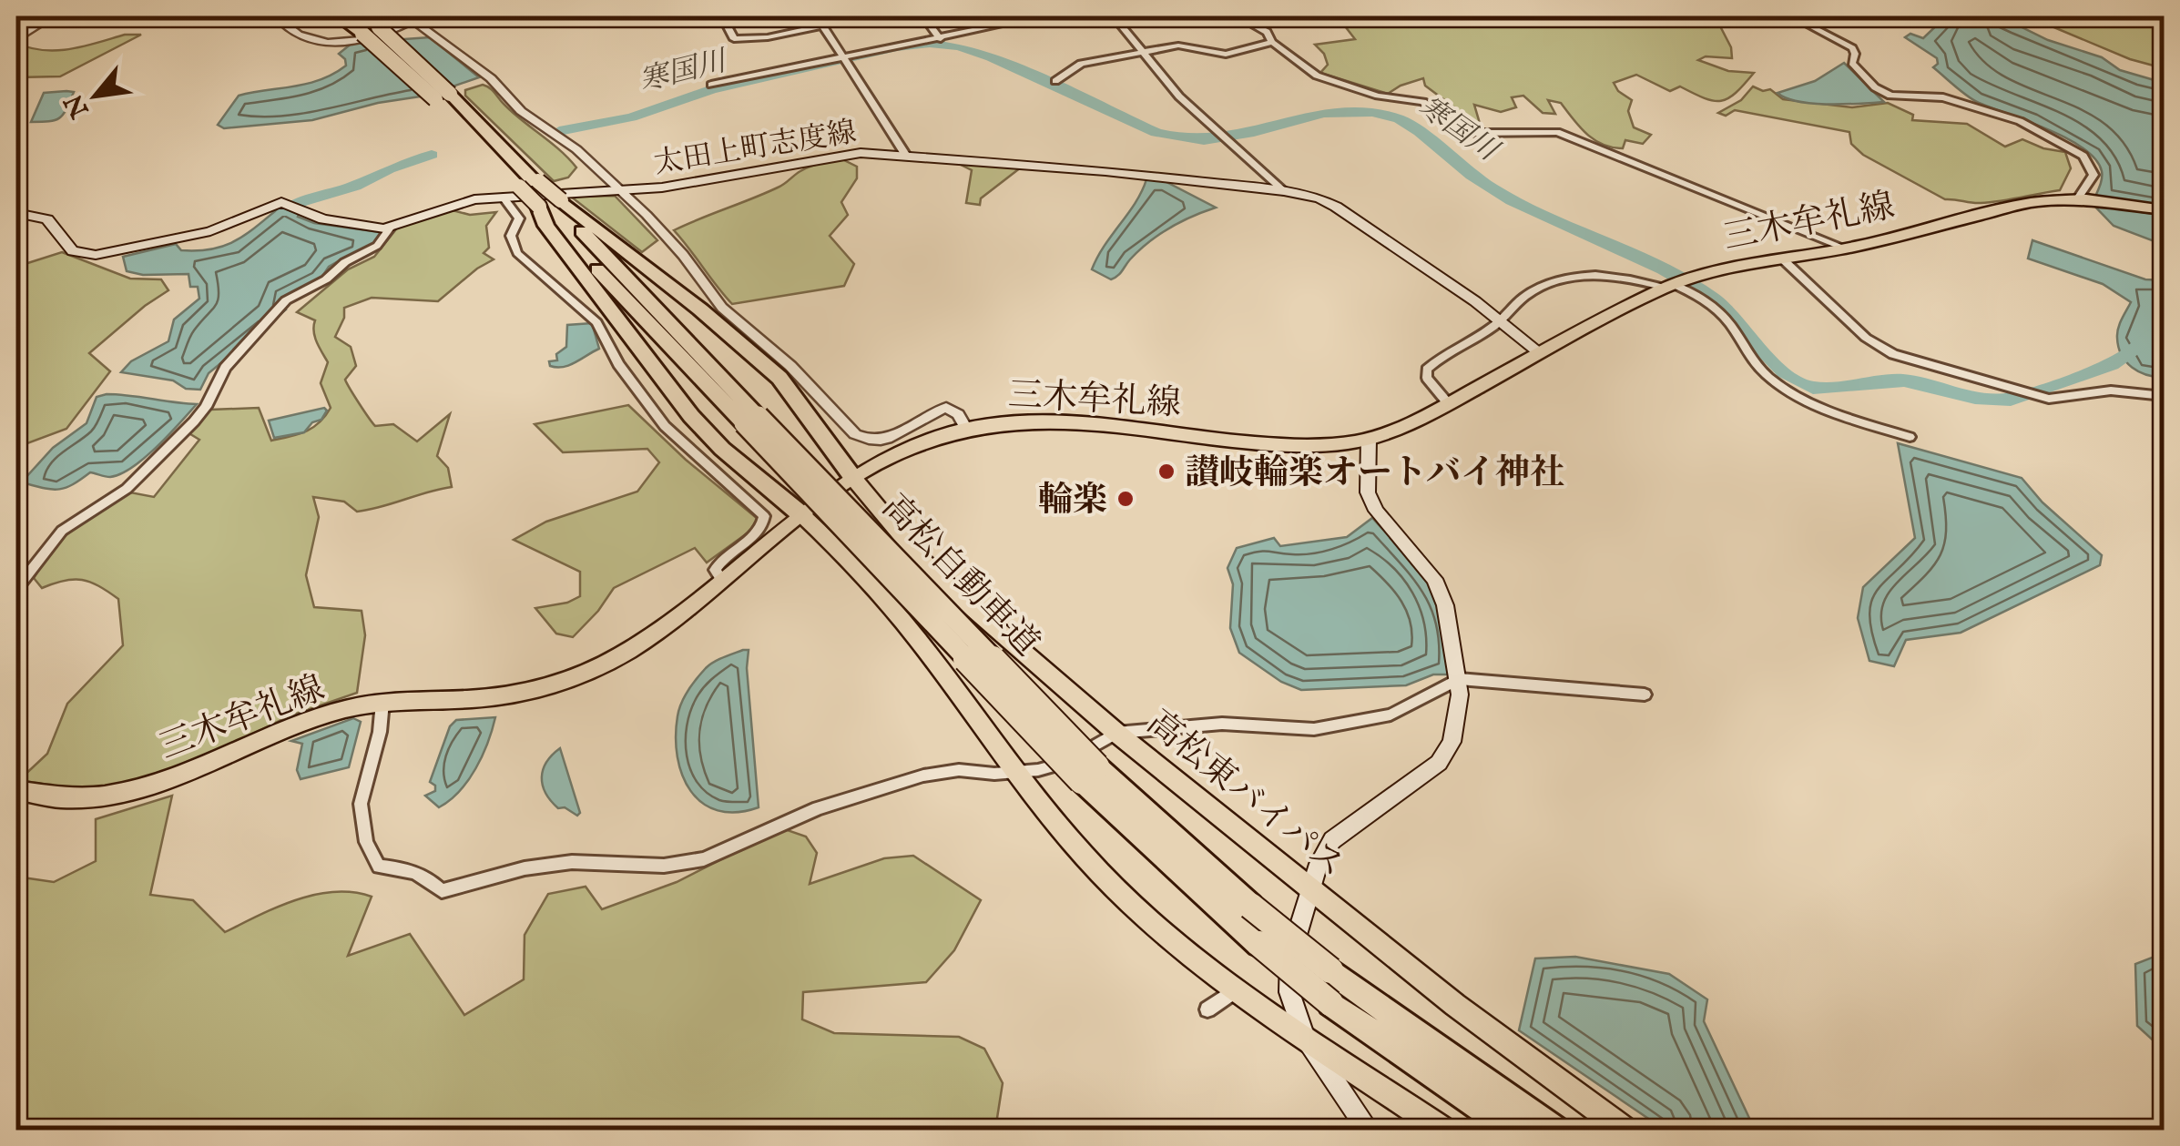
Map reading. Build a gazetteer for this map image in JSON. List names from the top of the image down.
{
  "streets": {
    "highway": ["高松自動車道"],
    "main road": ["太田上町志度線", "三木牟礼線", "高松東バイパス"]
  },
  "crossings": [
    ["太田上町志度線", "三木牟礼線"],
    ["三木牟礼線", "高松東バイパス"]
  ],
  "water": ["寒国川"],
  "places": ["讃岐輪楽オートバイ神社", "輪楽"],
  "north": "bottom left"
}
